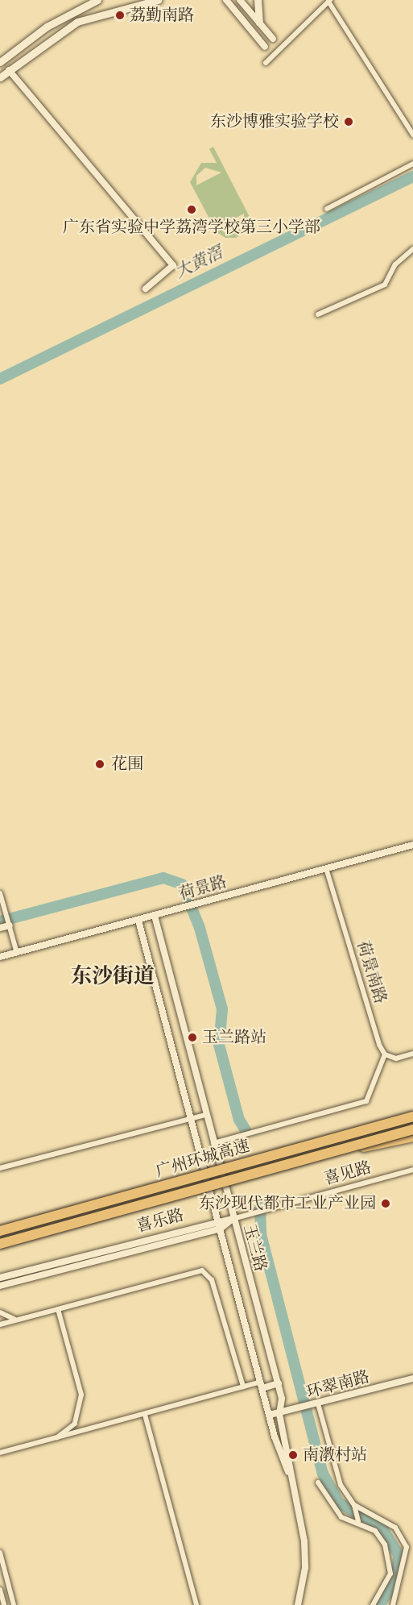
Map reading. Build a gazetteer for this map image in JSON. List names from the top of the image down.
{
  "streets": {
    "highway": ["广州环城高速"],
    "street": [
      "荷景路",
      "荷景南路",
      "喜见路",
      "喜乐路",
      "玉兰路",
      "环翠南路"
    ]
  },
  "crossings": [
    ["荷景路", "荷景南路"],
    ["荷景路", "玉兰路"],
    ["喜见路", "喜乐路"],
    ["喜见路", "玉兰路"],
    ["喜乐路", "玉兰路"],
    ["玉兰路", "环翠南路"]
  ],
  "districts": ["东沙街道"],
  "water": ["大黄滘"],
  "places": [
    "荔勤南路",
    "东沙博雅实验学校",
    "广东省实验中学荔湾学校第三小学部",
    "花围",
    "玉兰路站",
    "东沙现代都市工业产业园",
    "南漖村站"
  ]
}
